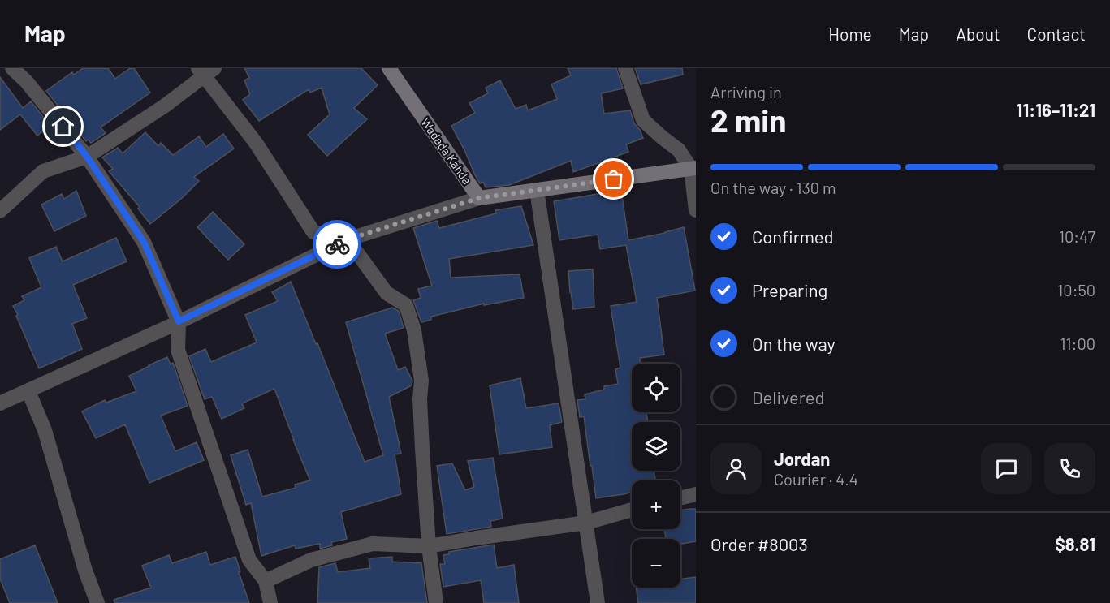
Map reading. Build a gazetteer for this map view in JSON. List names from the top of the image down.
{
  "streets": {
    "main road": ["Wadada Kahda"]
  },
  "page": {
    "header": "Map",
    "nav": [
      "Home",
      "Map",
      "About",
      "Contact"
    ],
    "heading": ["2 min", "Arriving in", "11:16–11:21"],
    "panel": [
      "Jordan",
      "Courier · 4.4",
      "Order #8003",
      "$8.81"
    ],
    "bar": "On the way · 130 m",
    "list": [
      ["Confirmed", "10:47"],
      ["Preparing", "10:50"],
      ["On the way", "11:00"],
      "Delivered"
    ],
    "map_buttons": ["+", "−"]
  }
}
